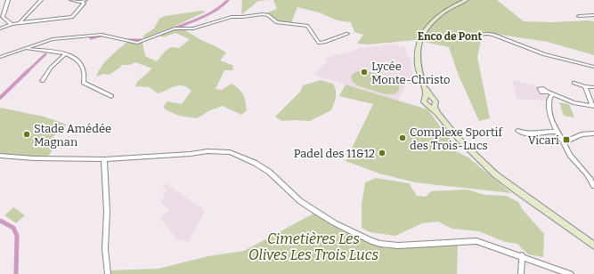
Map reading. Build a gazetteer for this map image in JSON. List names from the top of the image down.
{
  "districts": ["Enco de Pont"],
  "parks": ["Cimetières Les Olives Les Trois Lucs"],
  "places": {
    "other": [
      "Lycée Monte-Christo",
      "Stade Amédée Magnan",
      "Complexe Sportif des Trois-Lucs",
      "Padel des 11&12"
    ],
    "transit": ["Vicari"]
  }
}
